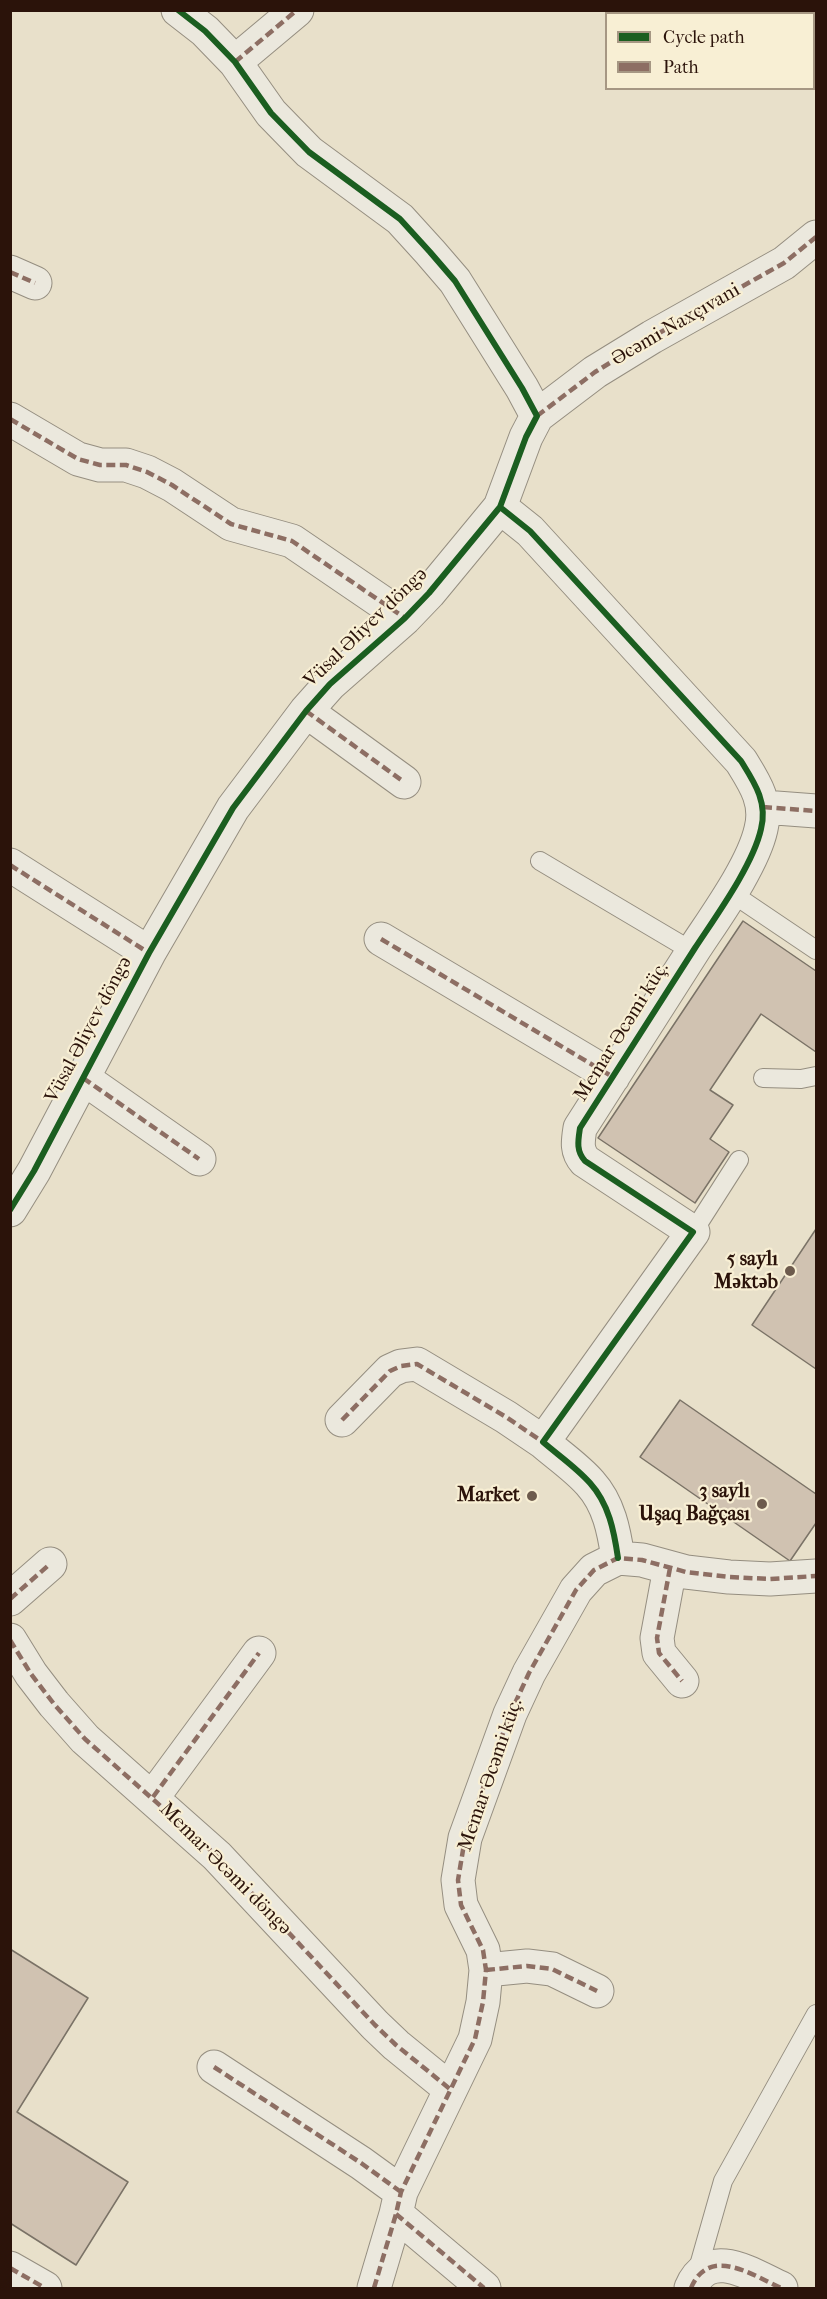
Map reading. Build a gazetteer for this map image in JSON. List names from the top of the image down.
{
  "streets": {
    "street": [
      "Əcəmi Naxçıvani",
      "Vüsal Əliyev döngə",
      "Memar Əcəmi küç.",
      "Memar Əcəmi döngə"
    ]
  },
  "crossings": [
    ["Əcəmi Naxçıvani", "Vüsal Əliyev döngə"],
    ["Vüsal Əliyev döngə", "Memar Əcəmi küç."],
    ["Memar Əcəmi küç.", "Memar Əcəmi döngə"]
  ],
  "places": ["5 saylı Məktəb", "Market", "3 saylı Uşaq Bağçası"],
  "legend": ["Cycle path", "Path"]
}
